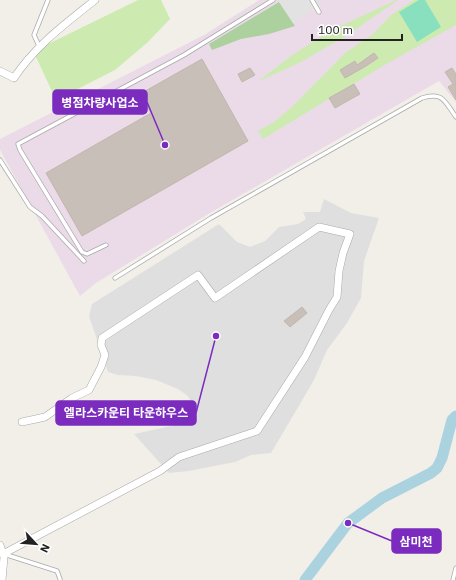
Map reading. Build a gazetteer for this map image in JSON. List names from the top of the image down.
{
  "places": ["병점차량사업소", "엘라스카운티 타운하우스", "삼미천"],
  "scale_bar": "100 m",
  "north": "bottom right"
}
